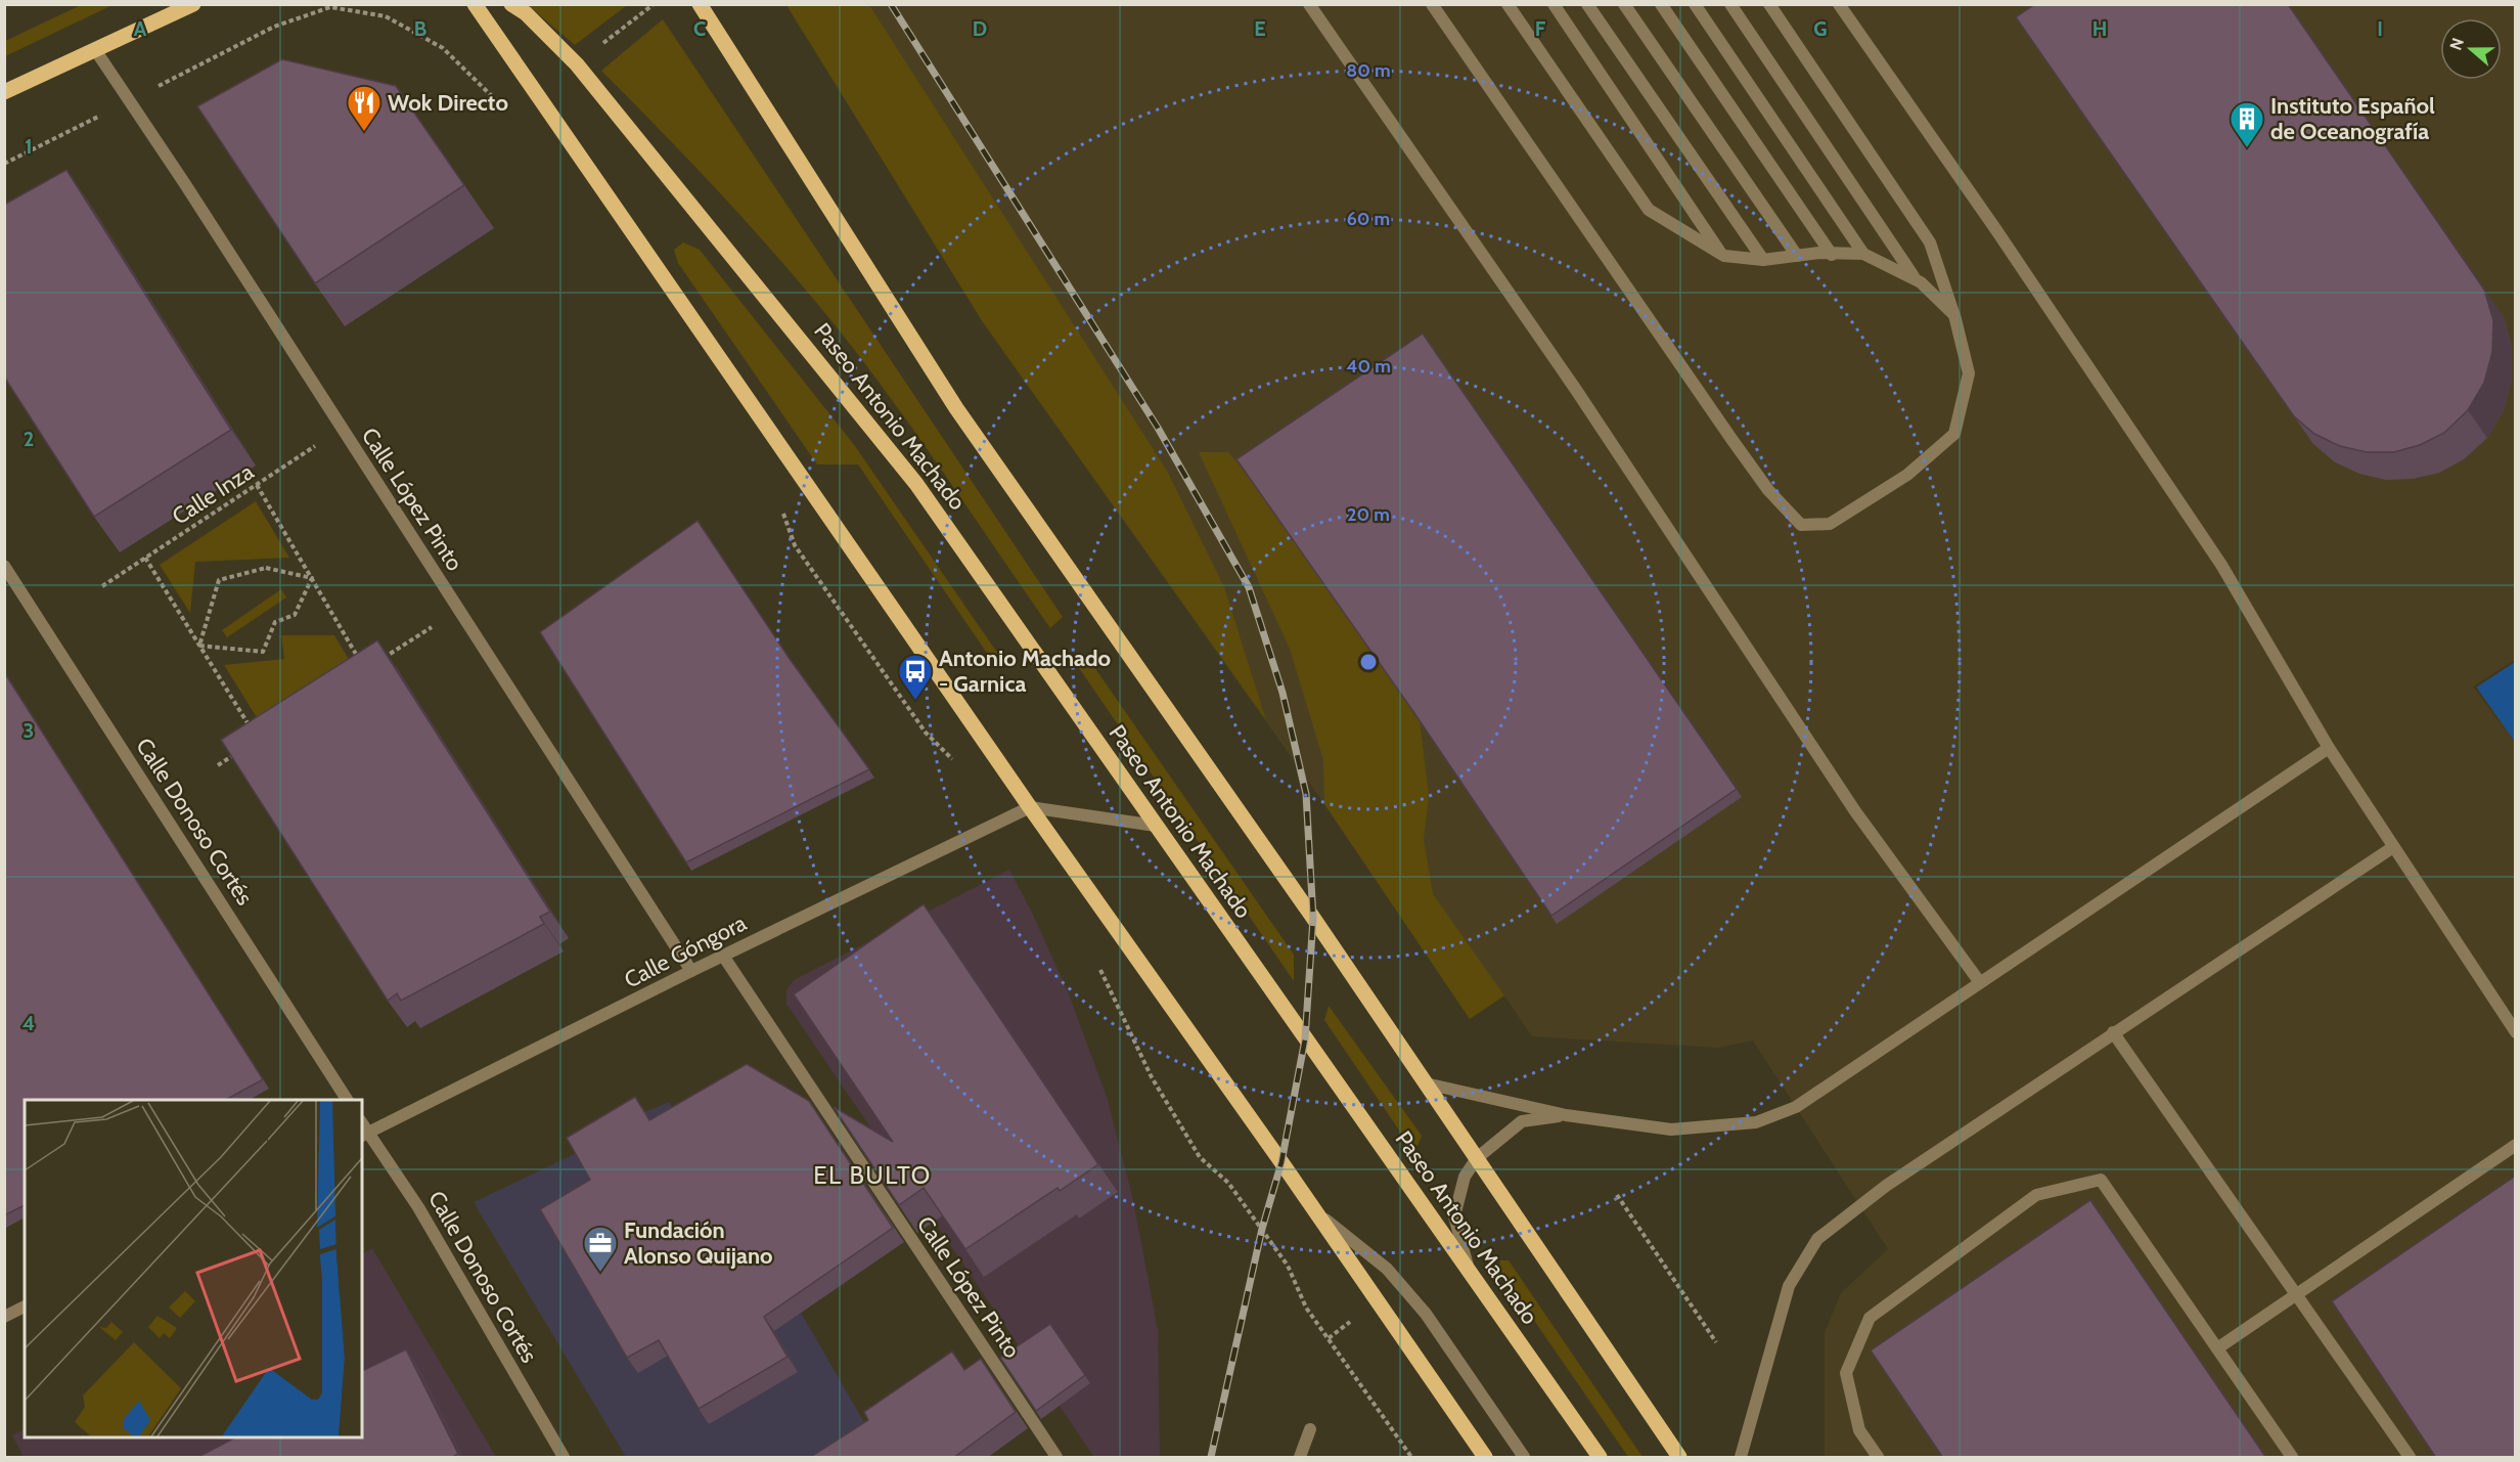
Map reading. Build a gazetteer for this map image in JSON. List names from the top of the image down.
{
  "streets": {
    "main road": ["Paseo Antonio Machado"],
    "street": ["Calle López Pinto", "Calle Donoso Cortés", "Calle Góngora"],
    "path": ["Calle Inza"]
  },
  "crossings": [
    ["Calle Inza", "Calle López Pinto"],
    ["Calle López Pinto", "Calle Góngora"],
    ["Calle Donoso Cortés", "Calle Góngora"]
  ],
  "districts": ["EL BULTO"],
  "places": {
    "restaurant": ["Wok Directo"],
    "building": ["Instituto Español de Oceanografía"],
    "bus stop": ["Antonio Machado - Garnica"],
    "office": ["Fundación Alonso Quijano"]
  },
  "north": "left",
  "grid": {
    "columns": [
      "A",
      "B",
      "C",
      "D",
      "E",
      "F",
      "G",
      "H",
      "I"
    ],
    "rows": [
      "1",
      "2",
      "3",
      "4"
    ]
  },
  "rings": [
    "80 m",
    "60 m",
    "40 m",
    "20 m"
  ]
}
